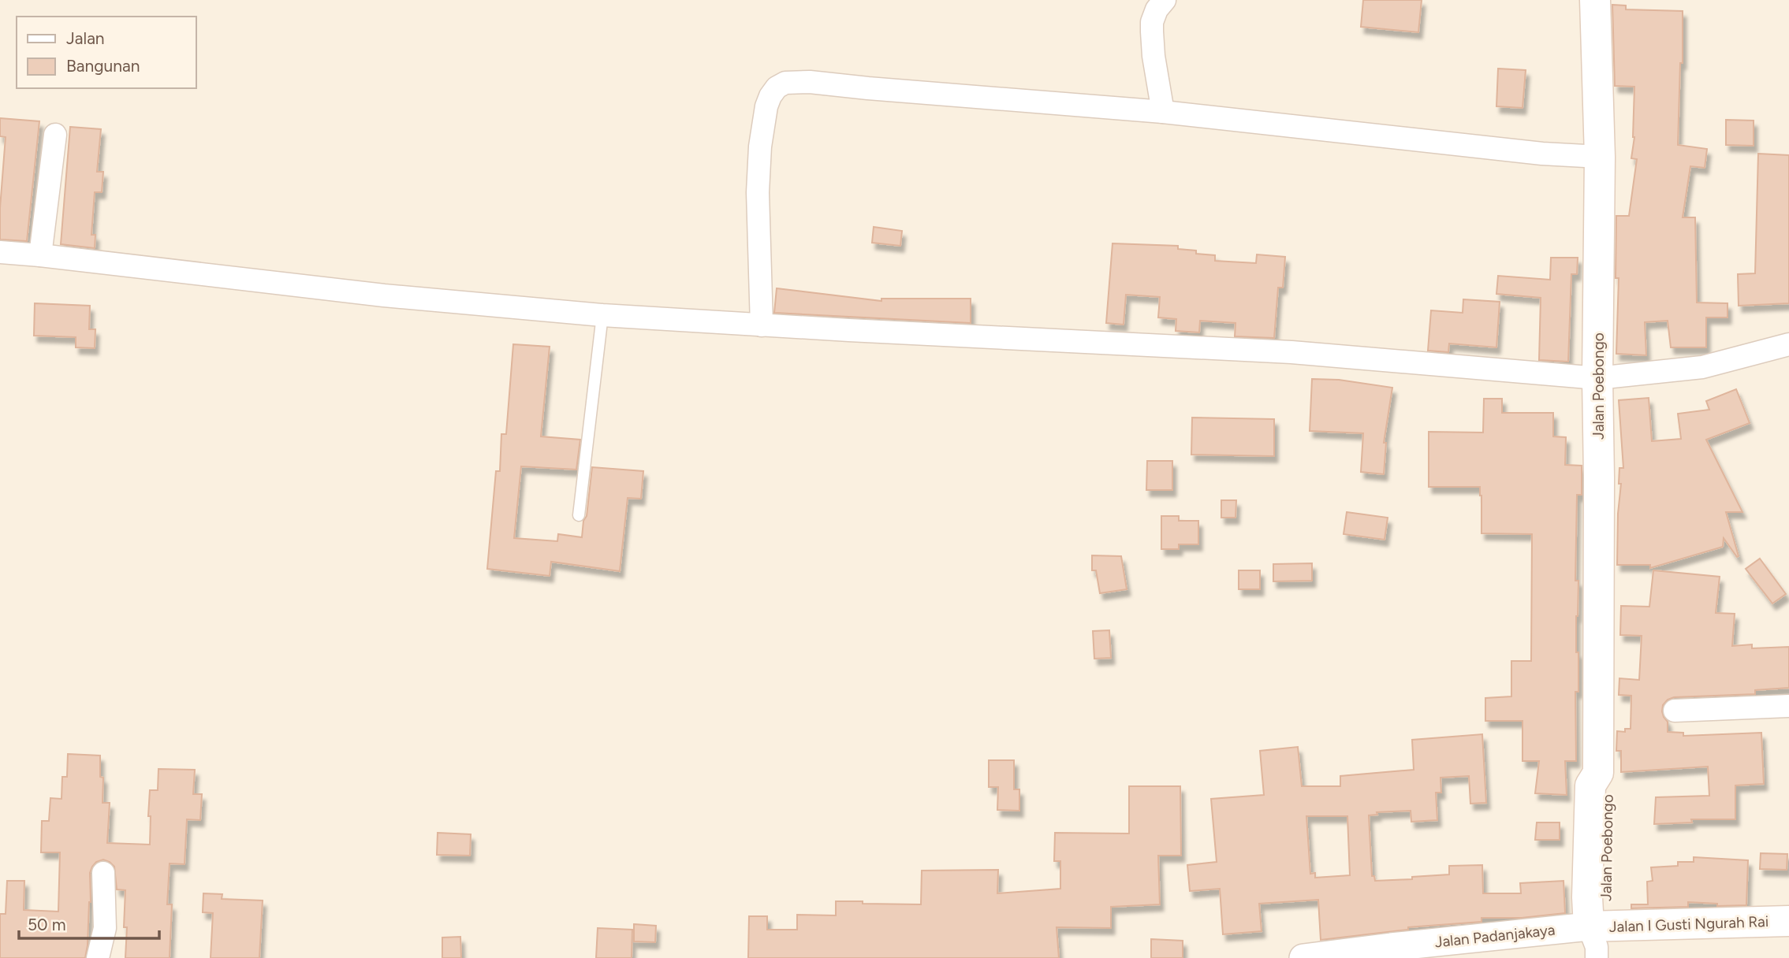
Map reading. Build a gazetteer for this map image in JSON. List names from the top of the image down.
{
  "streets": {
    "main road": ["Jalan Poebongo", "Jalan I Gusti Ngurah Rai"],
    "street": ["Jalan Padanjakaya"]
  },
  "crossings": [
    ["Jalan Poebongo", "Jalan I Gusti Ngurah Rai"],
    ["Jalan Poebongo", "Jalan Padanjakaya"],
    ["Jalan I Gusti Ngurah Rai", "Jalan Padanjakaya"]
  ],
  "legend": ["Jalan", "Bangunan"],
  "scale_bar": "50 m"
}
